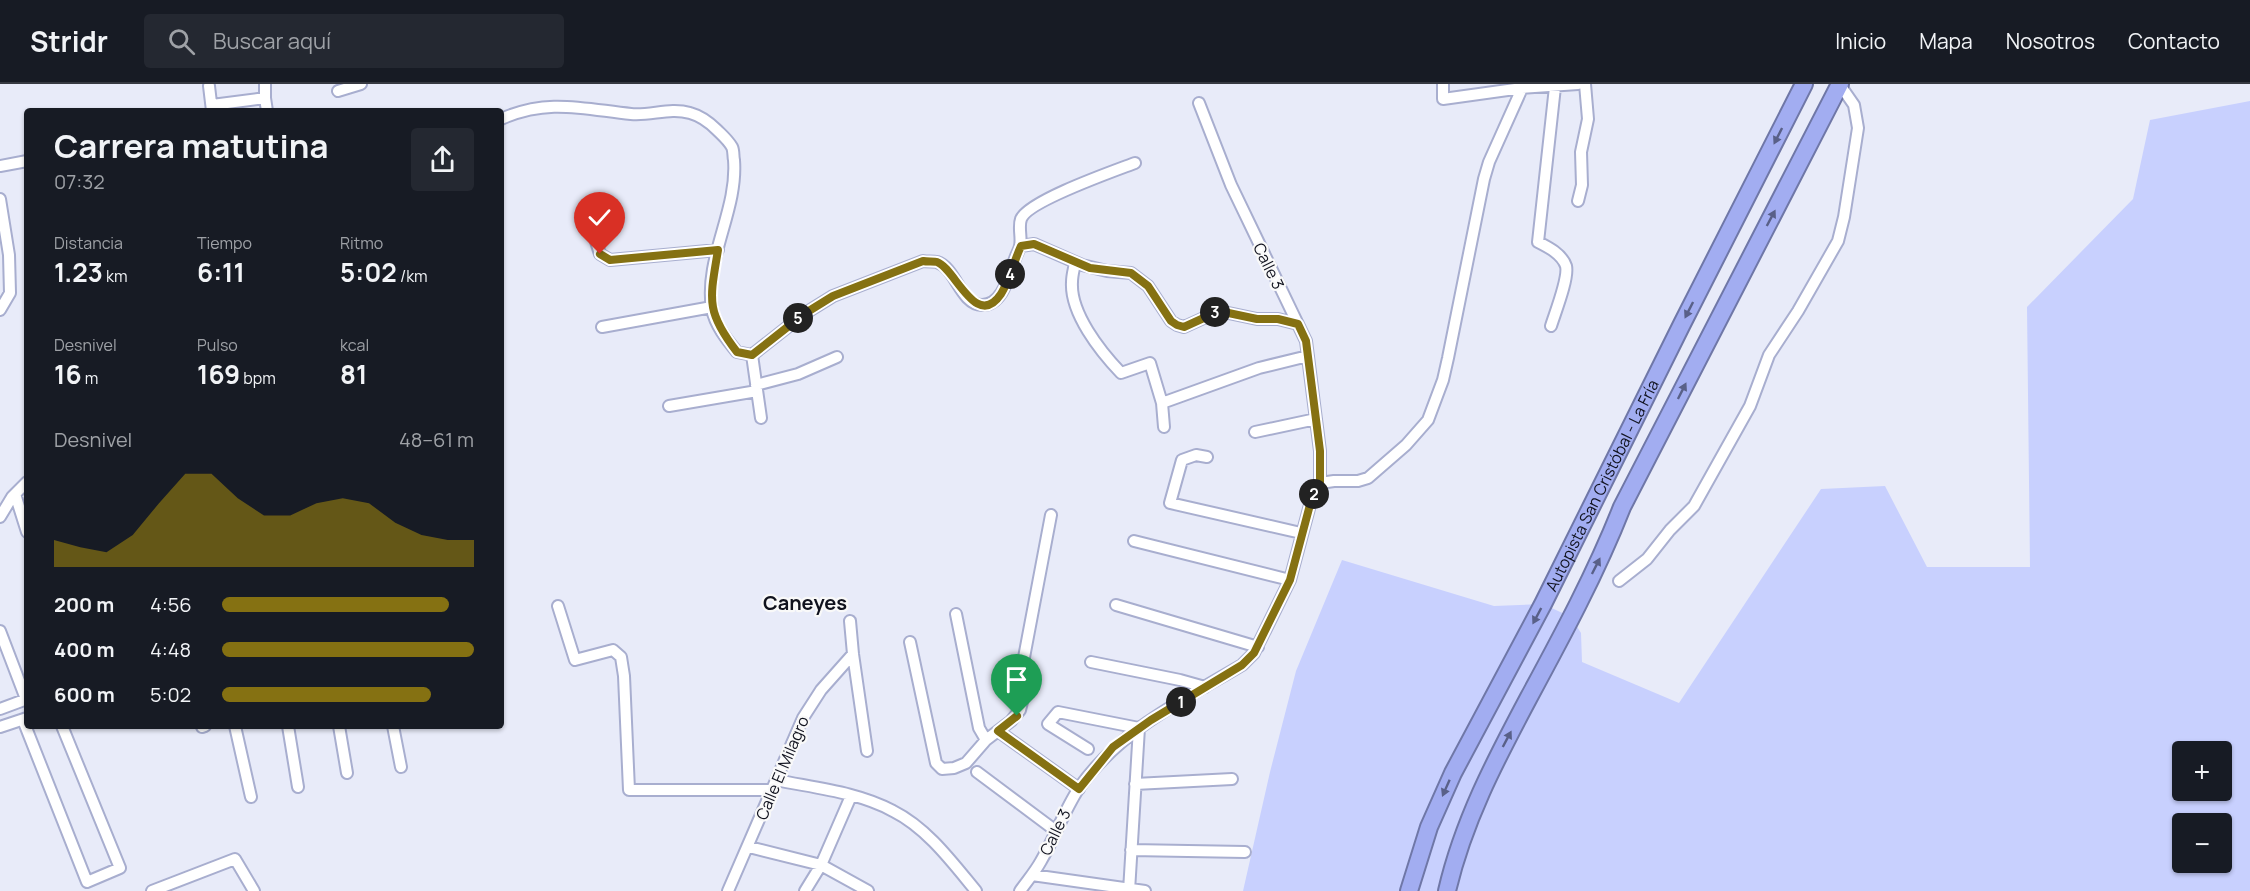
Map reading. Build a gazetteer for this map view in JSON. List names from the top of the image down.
{
  "streets": {
    "highway": ["Autopista San Cristóbal - La Fría"],
    "street": ["Calle 3", "Calle El Milagro"]
  },
  "districts": ["Caneyes"],
  "page": {
    "header": "Stridr",
    "search": "Buscar aquí",
    "nav": [
      "Inicio",
      "Mapa",
      "Nosotros",
      "Contacto"
    ],
    "heading": ["Carrera matutina", "07:32"],
    "stats": [
      ["Distancia", "1.23 km"],
      ["Tiempo", "6:11"],
      ["Ritmo", "5:02 /km"],
      ["Desnivel", "16 m"],
      ["Pulso", "169 bpm"],
      ["kcal", "81"]
    ],
    "pins": [
      "4",
      "3",
      "5",
      "2",
      "1"
    ],
    "chart": ["Desnivel", "48–61 m"],
    "list": [
      {
        "name": "200 m",
        "note": "4:56"
      },
      {
        "name": "400 m",
        "note": "4:48"
      },
      {
        "name": "600 m",
        "note": "5:02"
      }
    ],
    "map_buttons": ["+", "−"]
  }
}
